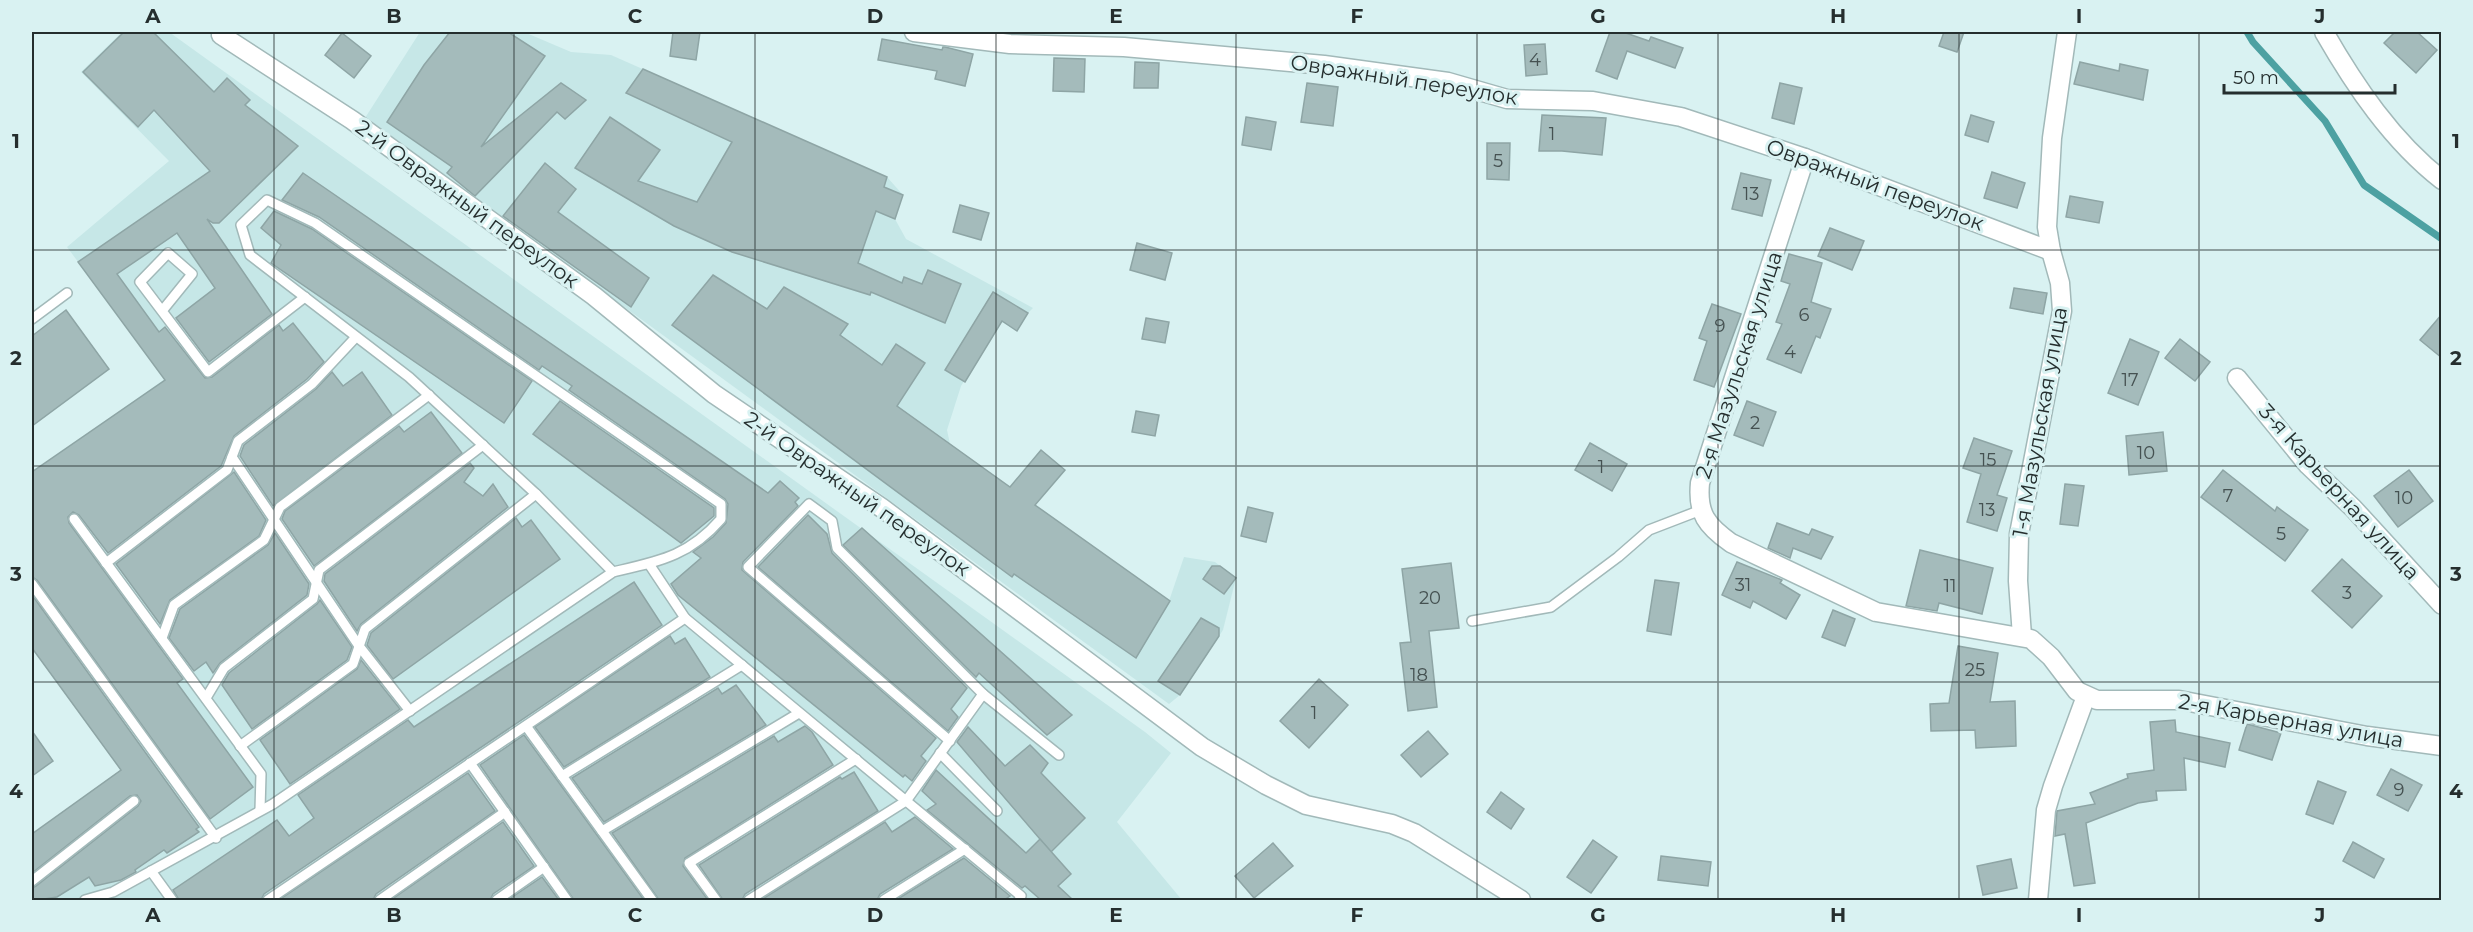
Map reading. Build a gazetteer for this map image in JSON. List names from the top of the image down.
{
  "streets": {
    "street": [
      "Овражный переулок",
      "2-й Овражный переулок",
      "2-я Мазульская улица",
      "1-я Мазульская улица",
      "3-я Карьерная улица",
      "2-я Карьерная улица"
    ]
  },
  "crossings": [
    ["Овражный переулок", "2-я Мазульская улица"],
    ["Овражный переулок", "1-я Мазульская улица"],
    ["2-я Мазульская улица", "1-я Мазульская улица"]
  ],
  "house_numbers": [
    "4",
    "1",
    "5",
    "13",
    "6",
    "9",
    "4",
    "17",
    "2",
    "10",
    "15",
    "1",
    "7",
    "10",
    "13",
    "5",
    "31",
    "11",
    "3",
    "20",
    "25",
    "18",
    "1",
    "9"
  ],
  "scale_bar": "50 m",
  "grid": {
    "columns": [
      "A",
      "B",
      "C",
      "D",
      "E",
      "F",
      "G",
      "H",
      "I",
      "J"
    ],
    "rows": [
      "1",
      "2",
      "3",
      "4"
    ]
  }
}
